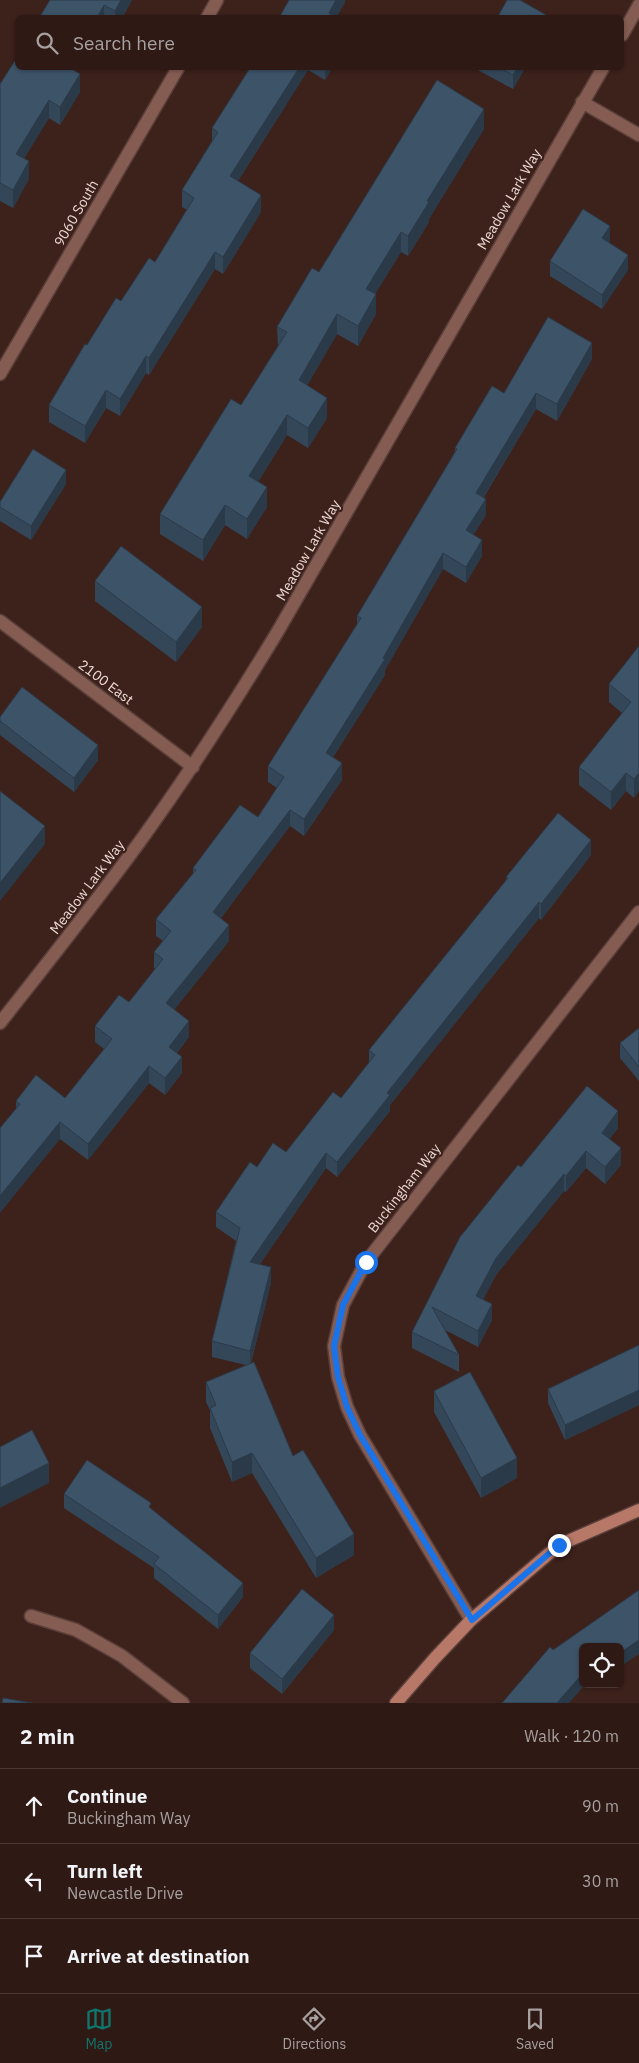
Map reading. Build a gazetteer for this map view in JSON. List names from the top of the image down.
{
  "streets": {
    "street": [
      "Meadow Lark Way",
      "9060 South",
      "2100 East",
      "Buckingham Way"
    ]
  },
  "crossings": [
    ["Meadow Lark Way", "2100 East"]
  ],
  "page": {
    "search": "Search here",
    "heading": ["2 min", "Walk · 120 m"],
    "list": [
      ["Continue", "Buckingham Way", "90 m"],
      ["Turn left", "Newcastle Drive", "30 m"],
      "Arrive at destination"
    ],
    "nav": ["Map", "Directions", "Saved"]
  }
}
